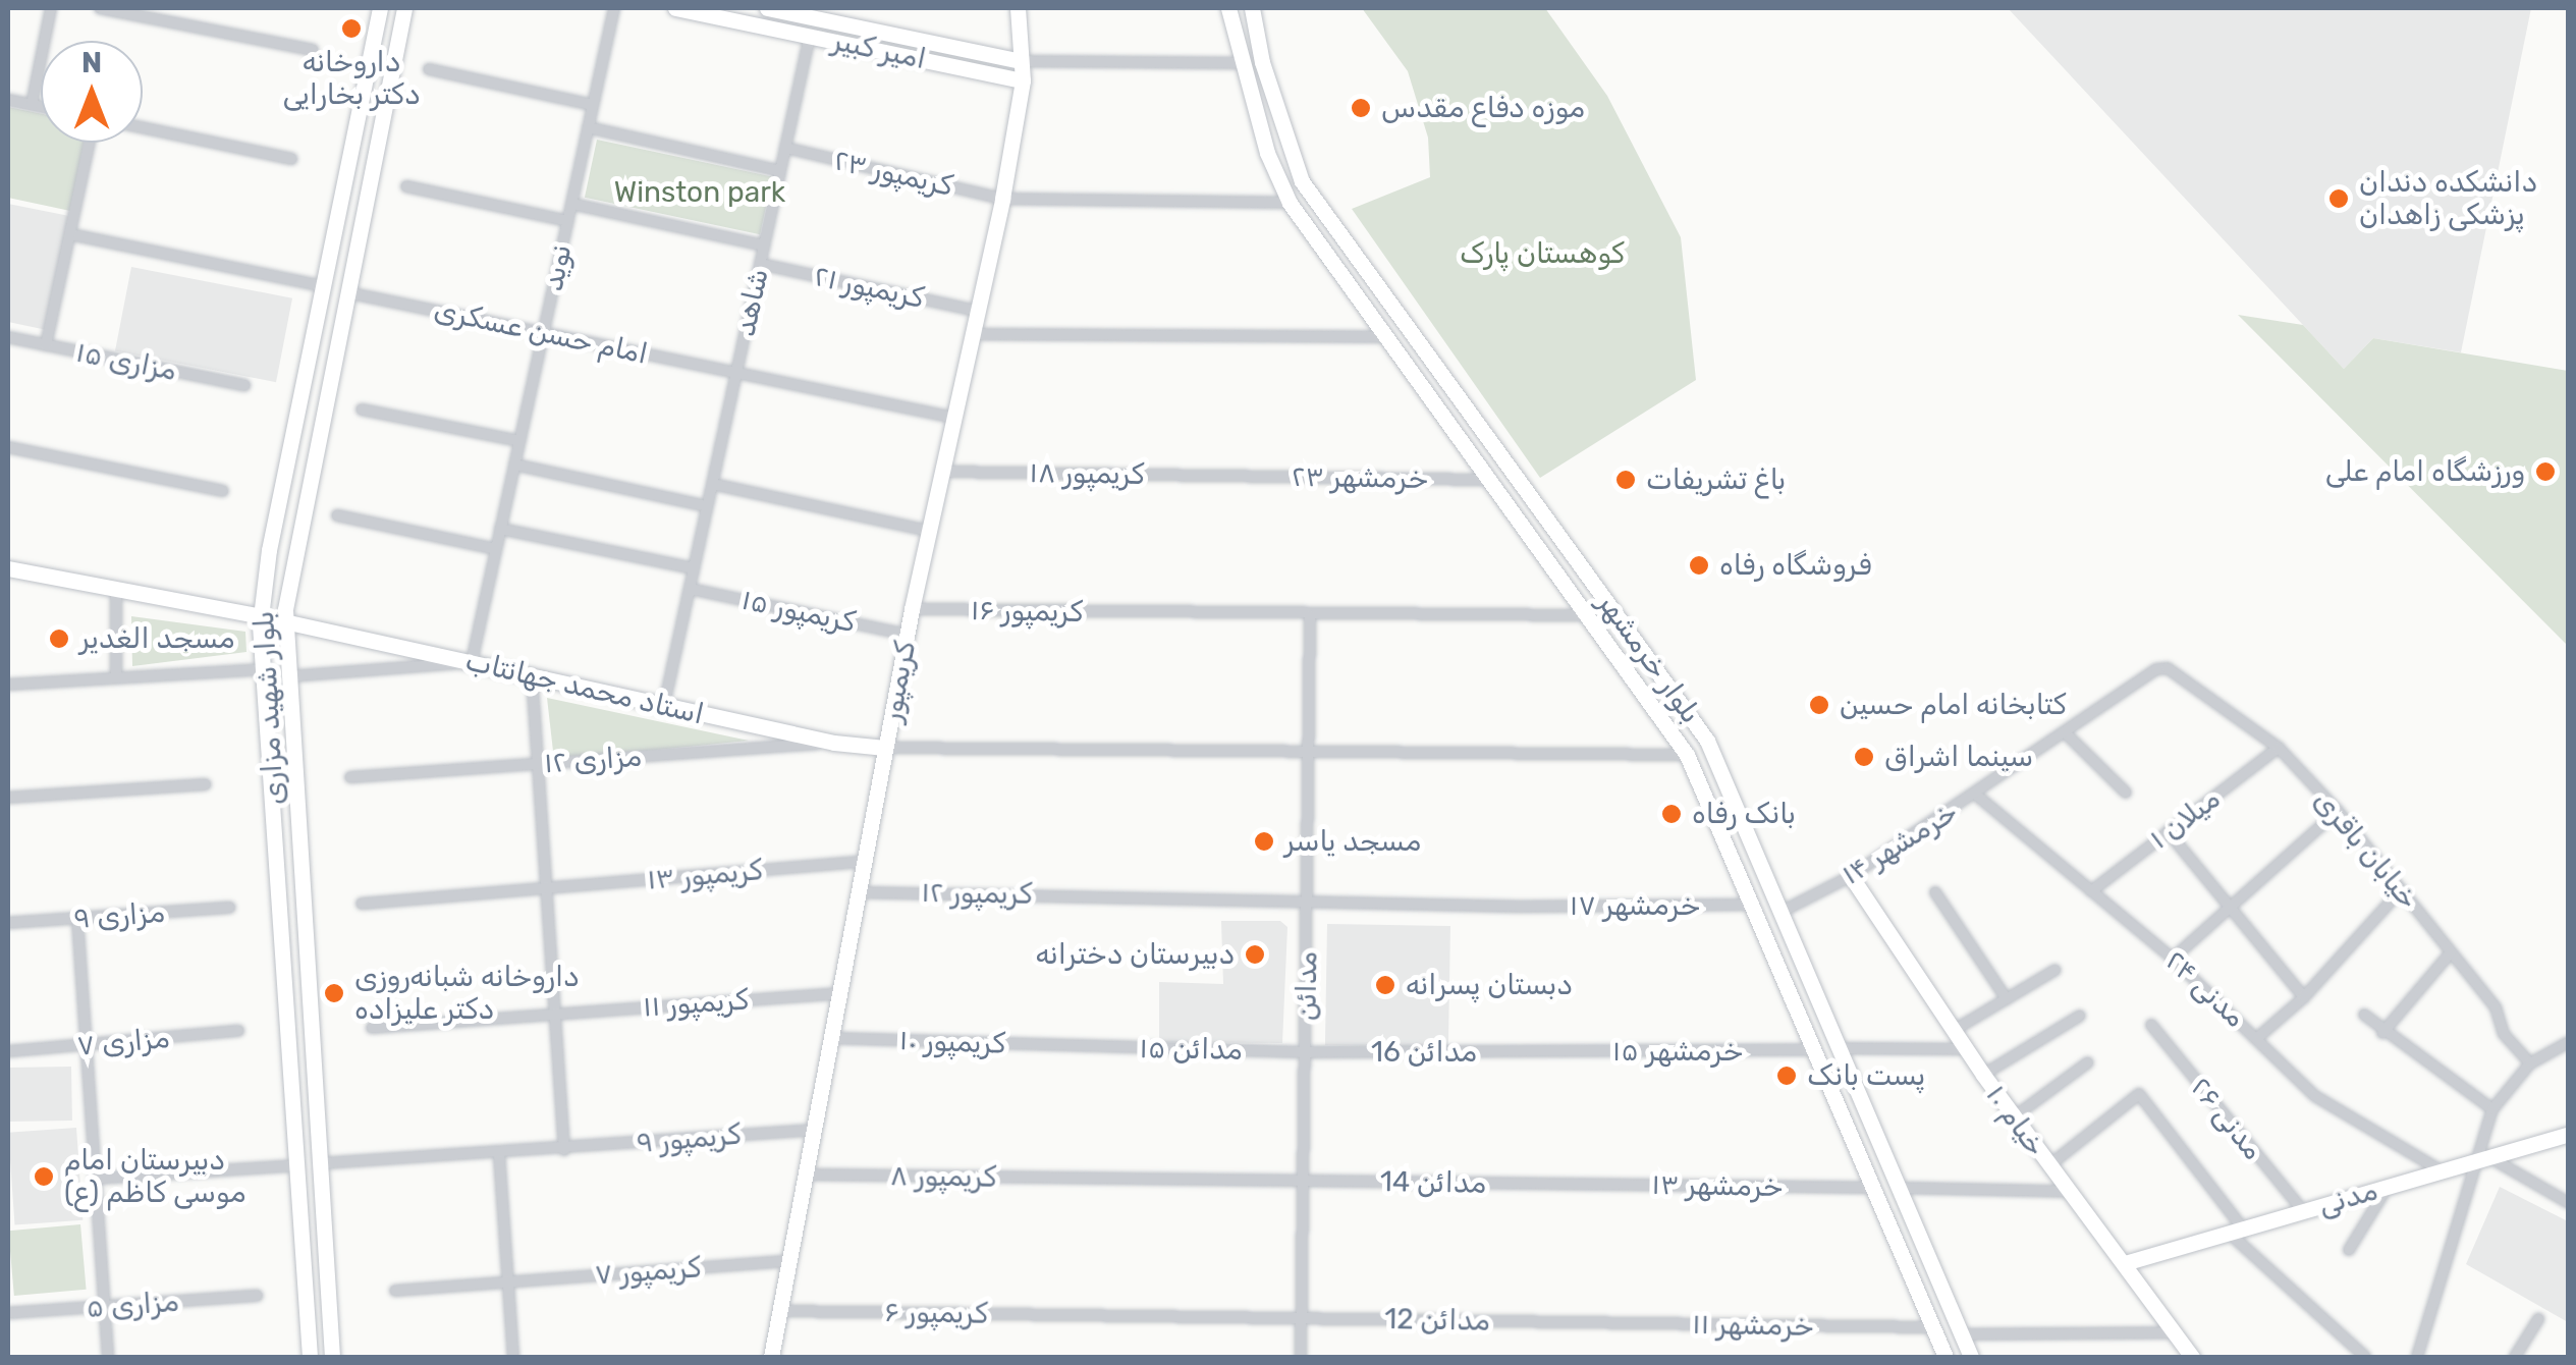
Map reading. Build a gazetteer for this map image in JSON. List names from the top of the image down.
{
  "streets": {
    "main road": [
      "امیر کبیر",
      "بلوار خرمشهر",
      "کریمپور",
      "استاد محمد جهانتاب",
      "بلوار شهید مزاری",
      "خیام ۱۰",
      "مدنی"
    ],
    "street": [
      "کریمپور ۲۳",
      "نوید",
      "کریمپور ۲۱",
      "شاهد",
      "امام حسن عسکری",
      "مزاری ۱۵",
      "کریمپور ۱۸",
      "خرمشهر ۲۳",
      "کریمپور ۱۵",
      "کریمپور ۱۶",
      "مزاری ۱۲",
      "میلان ۱",
      "خرمشهر ۱۴",
      "خیابان باقری",
      "کریمپور ۱۳",
      "کریمپور ۱۲",
      "خرمشهر ۱۷",
      "مزاری ۹",
      "مدائن",
      "مدنی ۲۴",
      "کریمپور ۱۱",
      "مزاری ۷",
      "کریمپور ۱۰",
      "مدائن ۱۵",
      "خرمشهر ۱۵",
      "مدائن 16",
      "مدنی ۲۶",
      "کریمپور ۹",
      "کریمپور ۸",
      "مدائن 14",
      "خرمشهر ۱۳",
      "کریمپور ۷",
      "مزاری ۵",
      "کریمپور ۶",
      "مدائن 12",
      "خرمشهر ۱۱"
    ]
  },
  "crossings": [
    ["امیر کبیر", "شاهد"],
    ["امیر کبیر", "کریمپور"],
    ["کریمپور ۲۳", "شاهد"],
    ["کریمپور ۲۳", "بلوار خرمشهر"],
    ["کریمپور ۲۳", "کریمپور"],
    ["نوید", "امام حسن عسکری"],
    ["نوید", "استاد محمد جهانتاب"],
    ["کریمپور ۲۱", "شاهد"],
    ["کریمپور ۲۱", "کریمپور"],
    ["شاهد", "امام حسن عسکری"],
    ["شاهد", "کریمپور ۱۵"],
    ["شاهد", "استاد محمد جهانتاب"],
    ["امام حسن عسکری", "کریمپور"],
    ["امام حسن عسکری", "بلوار شهید مزاری"],
    ["کریمپور ۱۸", "خرمشهر ۲۳"],
    ["کریمپور ۱۸", "کریمپور"],
    ["خرمشهر ۲۳", "بلوار خرمشهر"],
    ["کریمپور ۱۵", "کریمپور"],
    ["کریمپور ۱۶", "بلوار خرمشهر"],
    ["کریمپور ۱۶", "کریمپور"],
    ["کریمپور ۱۶", "مدائن"],
    ["بلوار خرمشهر", "خرمشهر ۱۴"],
    ["بلوار خرمشهر", "خرمشهر ۱۷"],
    ["بلوار خرمشهر", "خرمشهر ۱۵"],
    ["بلوار خرمشهر", "خرمشهر ۱۳"],
    ["بلوار خرمشهر", "خرمشهر ۱۱"],
    ["کریمپور", "استاد محمد جهانتاب"],
    ["کریمپور", "کریمپور ۱۳"],
    ["کریمپور", "کریمپور ۱۲"],
    ["کریمپور", "کریمپور ۱۱"],
    ["کریمپور", "کریمپور ۱۰"],
    ["کریمپور", "کریمپور ۹"],
    ["کریمپور", "کریمپور ۸"],
    ["کریمپور", "کریمپور ۷"],
    ["کریمپور", "کریمپور ۶"],
    ["استاد محمد جهانتاب", "بلوار شهید مزاری"],
    ["استاد محمد جهانتاب", "مزاری ۱۲"],
    ["بلوار شهید مزاری", "کریمپور ۹"],
    ["میلان ۱", "خیابان باقری"],
    ["میلان ۱", "مدنی ۲۴"],
    ["خرمشهر ۱۴", "خیابان باقری"],
    ["خرمشهر ۱۴", "مدنی ۲۴"],
    ["خرمشهر ۱۴", "خیام ۱۰"],
    ["کریمپور ۱۲", "خرمشهر ۱۷"],
    ["کریمپور ۱۲", "مدائن"],
    ["خرمشهر ۱۷", "مدائن"],
    ["مدائن", "مدائن ۱۵"],
    ["مدائن", "مدائن 16"],
    ["مدائن", "کریمپور ۸"],
    ["مدائن", "مدائن 14"],
    ["مدائن", "کریمپور ۶"],
    ["مدائن", "مدائن 12"],
    ["مدنی ۲۴", "مدنی"],
    ["کریمپور ۱۰", "مدائن ۱۵"],
    ["مدائن ۱۵", "مدائن 16"],
    ["خرمشهر ۱۵", "مدائن 16"],
    ["مدنی ۲۶", "مدنی"],
    ["خیام ۱۰", "مدنی"],
    ["کریمپور ۸", "مدائن 14"],
    ["مدائن 14", "خرمشهر ۱۳"],
    ["کریمپور ۶", "مدائن 12"],
    ["مدائن 12", "خرمشهر ۱۱"]
  ],
  "parks": ["Winston park", "کوهستان پارک"],
  "places": [
    "داروخانه دکتر بخارایی",
    "موزه دفاع مقدس",
    "دانشکده دندان پزشکی زاهدان",
    "ورزشگاه امام علی",
    "باغ تشریفات",
    "فروشگاه رفاه",
    "مسجد الغدیر",
    "کتابخانه امام حسین",
    "سینما اشراق",
    "بانک رفاه",
    "مسجد یاسر",
    "دبیرستان دخترانه",
    "دبستان پسرانه",
    "داروخانه شبانه‌روزی دکتر علیزاده",
    "پست بانک",
    "دبیرستان امام موسی کاظم (ع)"
  ],
  "north": "top"
}
